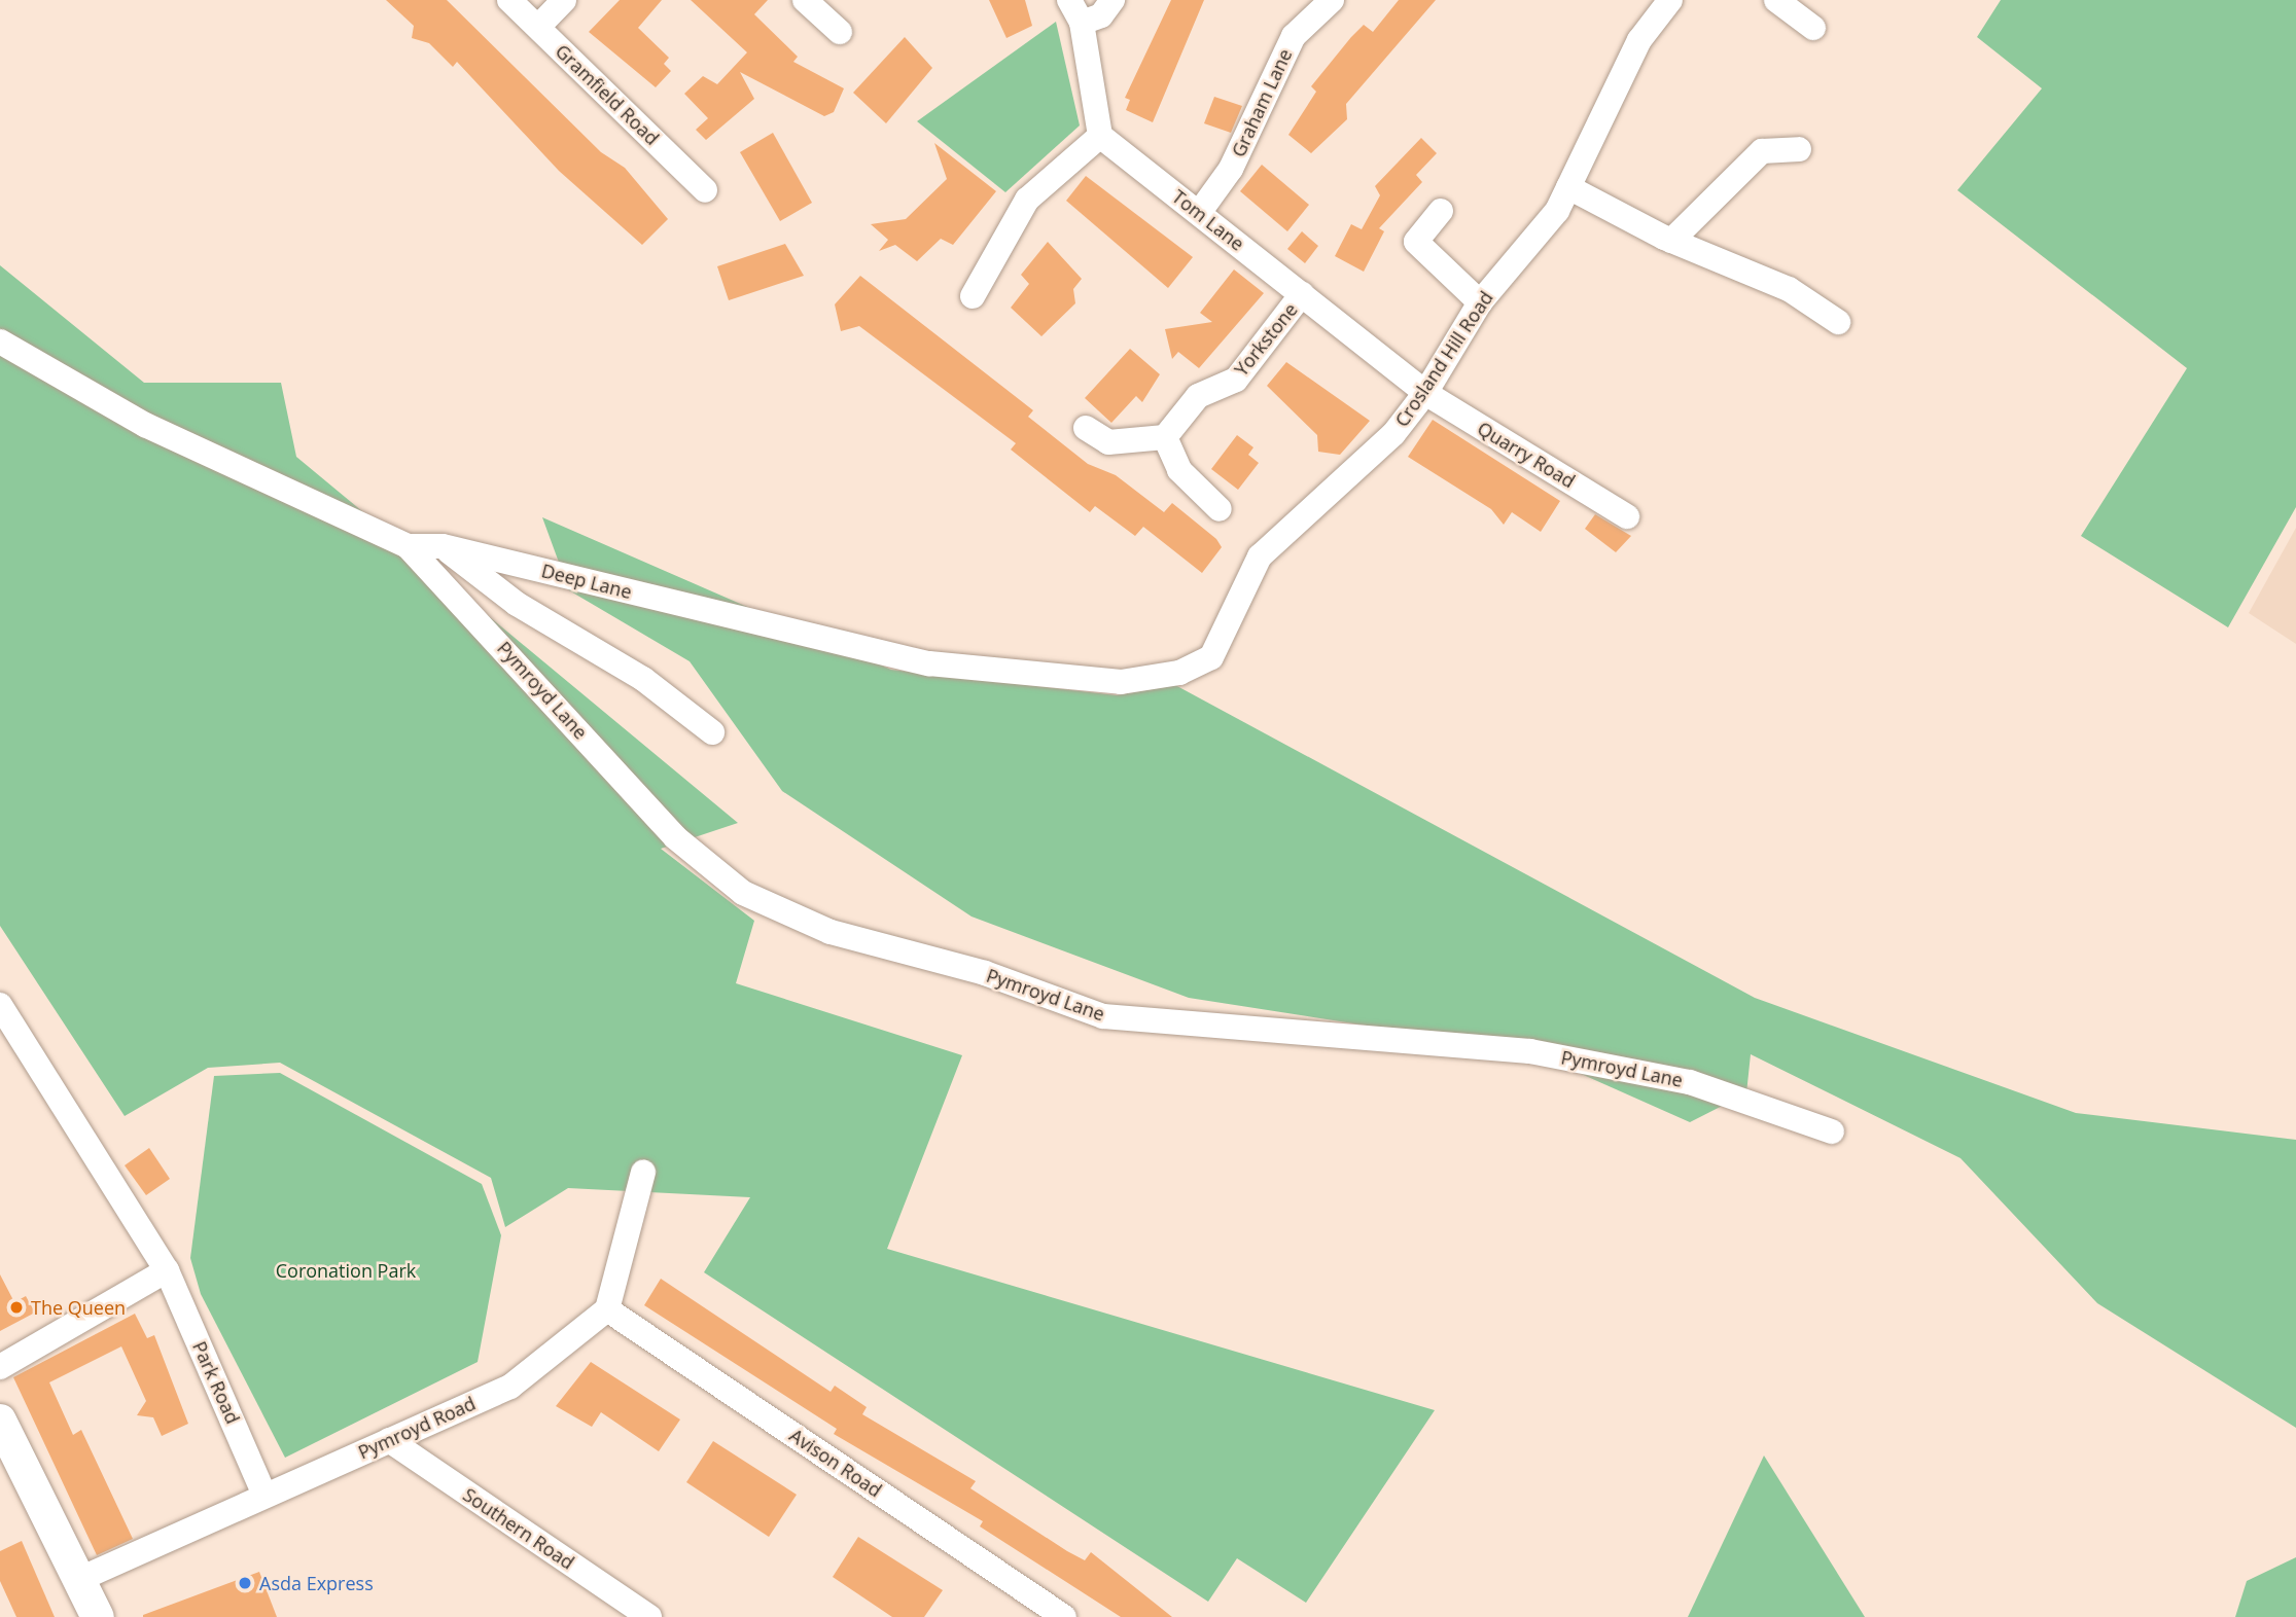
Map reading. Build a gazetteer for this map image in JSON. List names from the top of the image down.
{
  "streets": {
    "street": [
      "Gramfield Road",
      "Graham Lane",
      "Tom Lane",
      "Yorkstone",
      "Crosland Hill Road",
      "Quarry Road",
      "Deep Lane",
      "Pymroyd Lane",
      "Park Road",
      "Pymroyd Road",
      "Avison Road",
      "Southern Road"
    ]
  },
  "crossings": [
    ["Graham Lane", "Tom Lane"],
    ["Tom Lane", "Yorkstone"],
    ["Tom Lane", "Crosland Hill Road"],
    ["Tom Lane", "Quarry Road"],
    ["Crosland Hill Road", "Quarry Road"],
    ["Crosland Hill Road", "Deep Lane"],
    ["Deep Lane", "Pymroyd Lane"],
    ["Park Road", "Pymroyd Road"],
    ["Pymroyd Road", "Avison Road"],
    ["Pymroyd Road", "Southern Road"]
  ],
  "parks": ["Coronation Park"],
  "places": ["The Queen", "Asda Express"]
}
